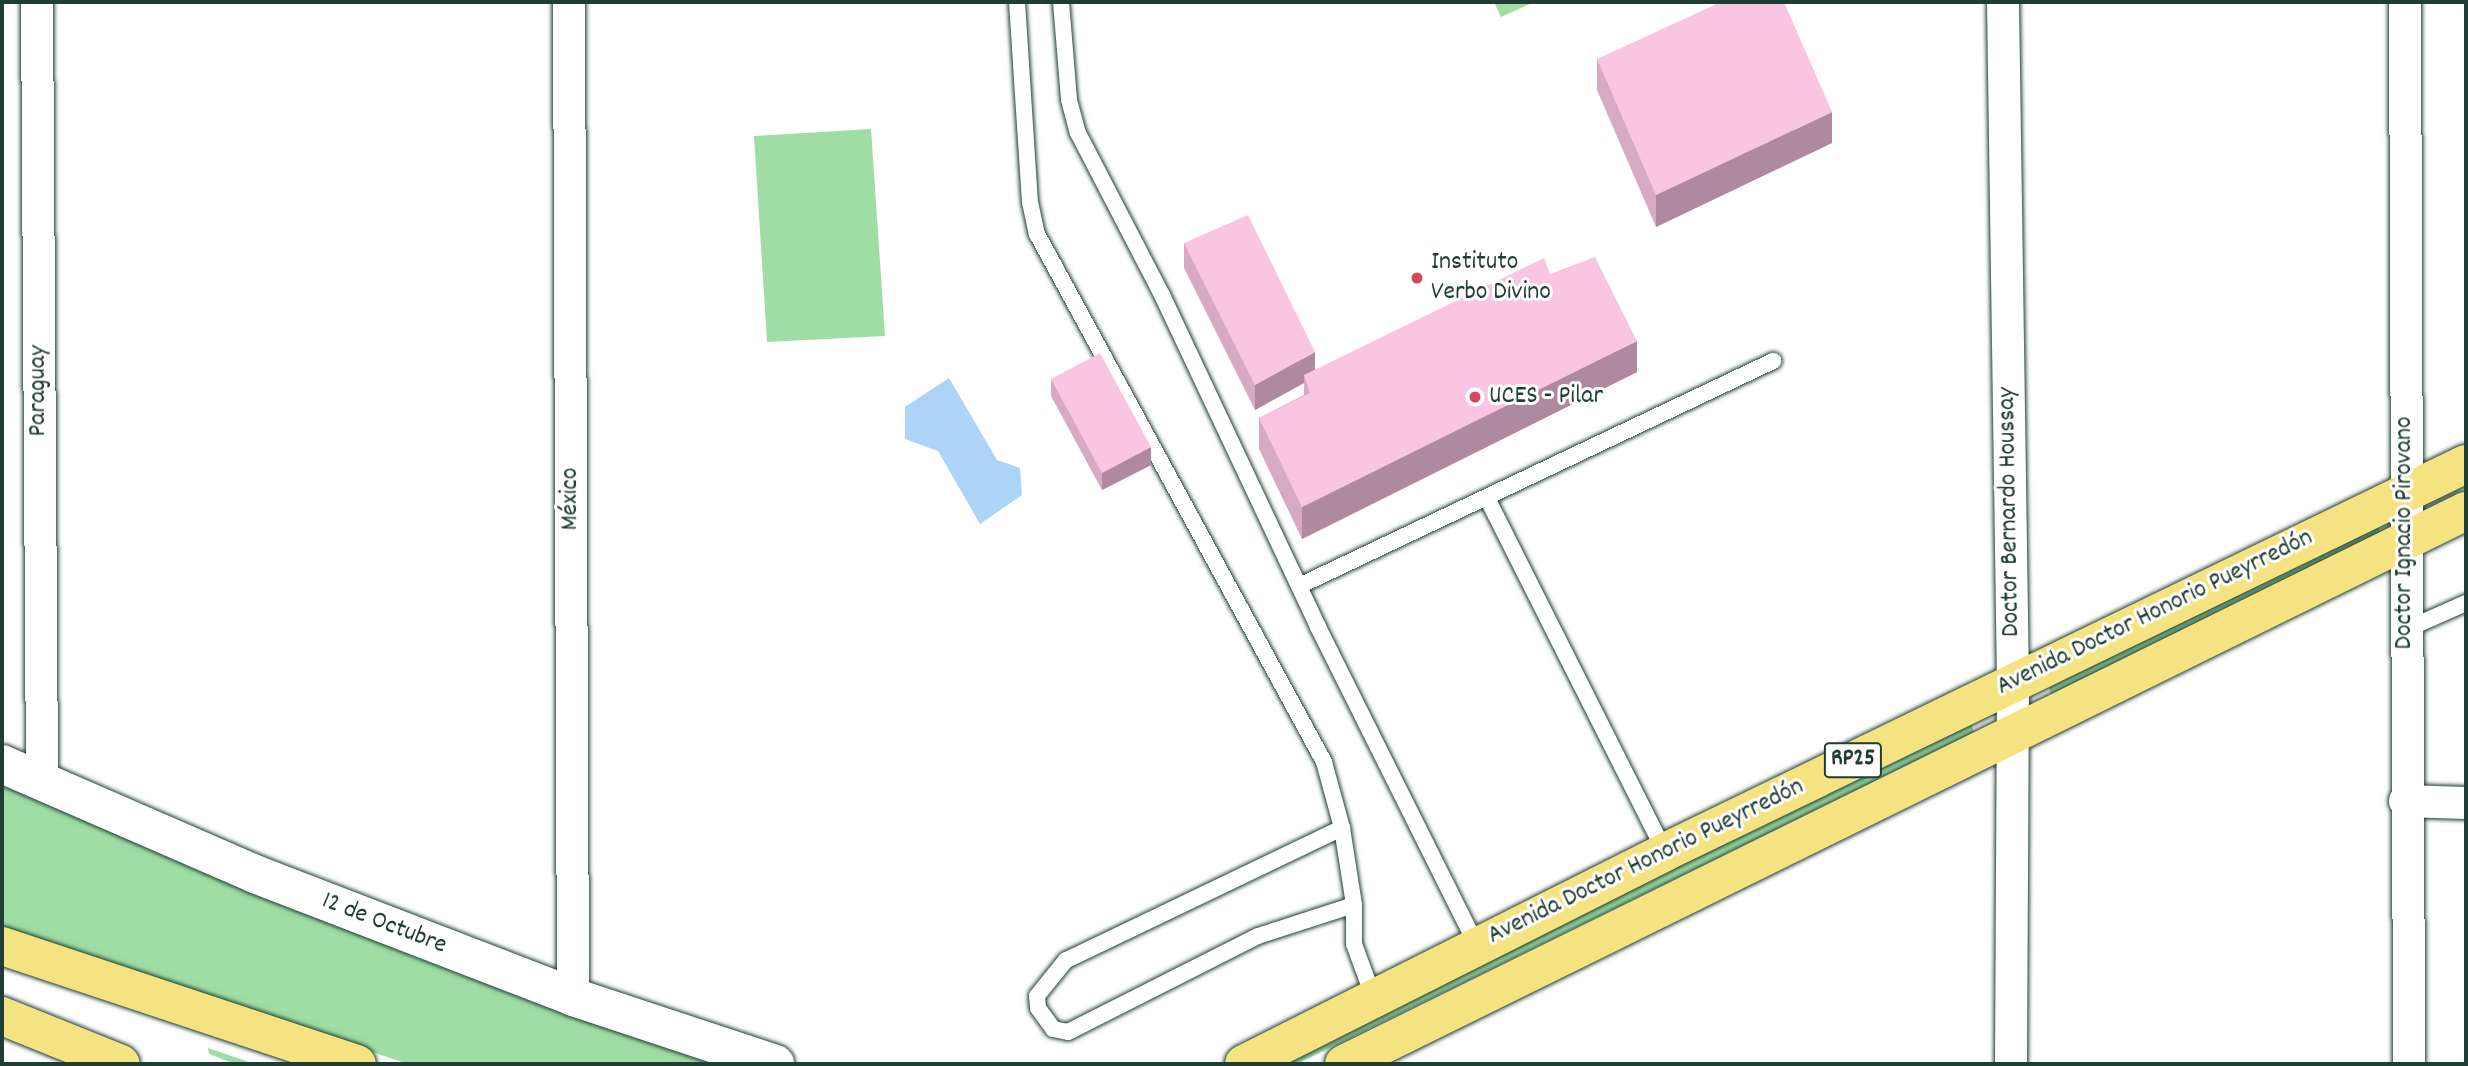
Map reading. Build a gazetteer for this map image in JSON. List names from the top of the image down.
{
  "streets": {
    "main road": ["Avenida Doctor Honorio Pueyrredón", "RP25"],
    "street": [
      "Paraguay",
      "México",
      "Doctor Bernardo Houssay",
      "Doctor Ignacio Pirovano",
      "12 de Octubre"
    ]
  },
  "crossings": [
    ["Paraguay", "12 de Octubre"],
    ["México", "12 de Octubre"],
    ["Doctor Bernardo Houssay", "Avenida Doctor Honorio Pueyrredón"],
    ["Doctor Ignacio Pirovano", "Avenida Doctor Honorio Pueyrredón"]
  ],
  "places": ["Instituto Verbo Divino", "UCES - Pilar"]
}
